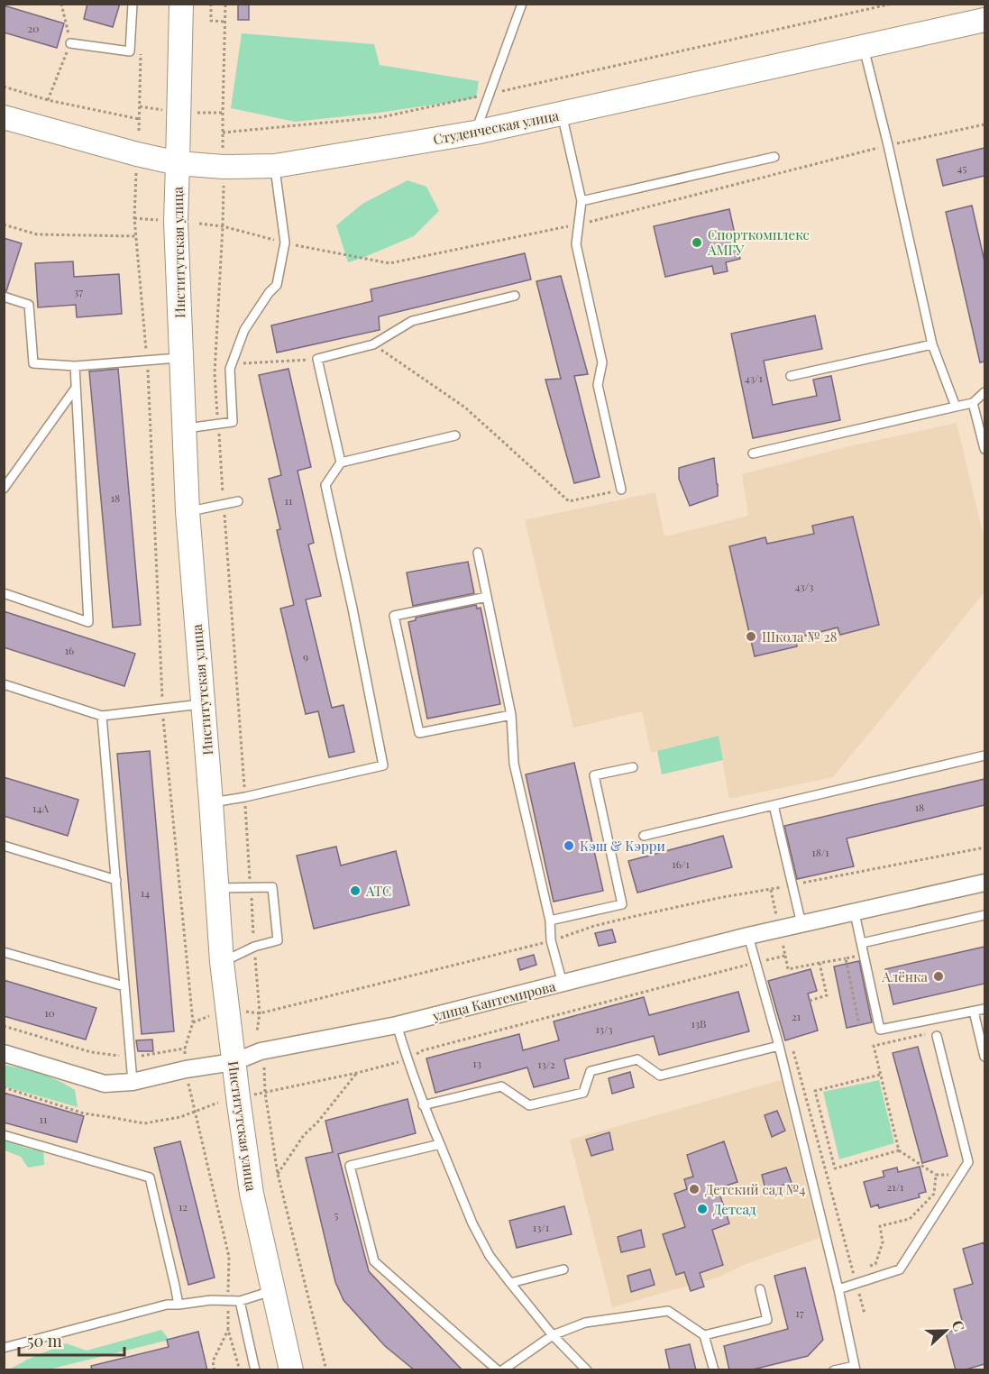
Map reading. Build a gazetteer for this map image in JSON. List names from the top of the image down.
{
  "streets": {
    "main road": ["Студенческая улица", "Институтская улица"],
    "street": ["улица Кантемирова"]
  },
  "crossings": [
    ["Студенческая улица", "Институтская улица"],
    ["Институтская улица", "улица Кантемирова"]
  ],
  "places": [
    "Спорткомплекс АМГУ",
    "Школа № 28",
    "Кэш & Кэрри",
    "АТС",
    "Алёнка",
    "Детский сад №4",
    "Детсад"
  ],
  "house_numbers": [
    "20",
    "45",
    "37",
    "43/1",
    "18",
    "11",
    "43/3",
    "16",
    "9",
    "18",
    "14А",
    "18/1",
    "16/1",
    "14",
    "10",
    "21",
    "13В",
    "13/3",
    "13",
    "13/2",
    "11",
    "21/1",
    "12",
    "5",
    "13/1",
    "17"
  ],
  "scale_bar": "50 m",
  "north": "right"
}
